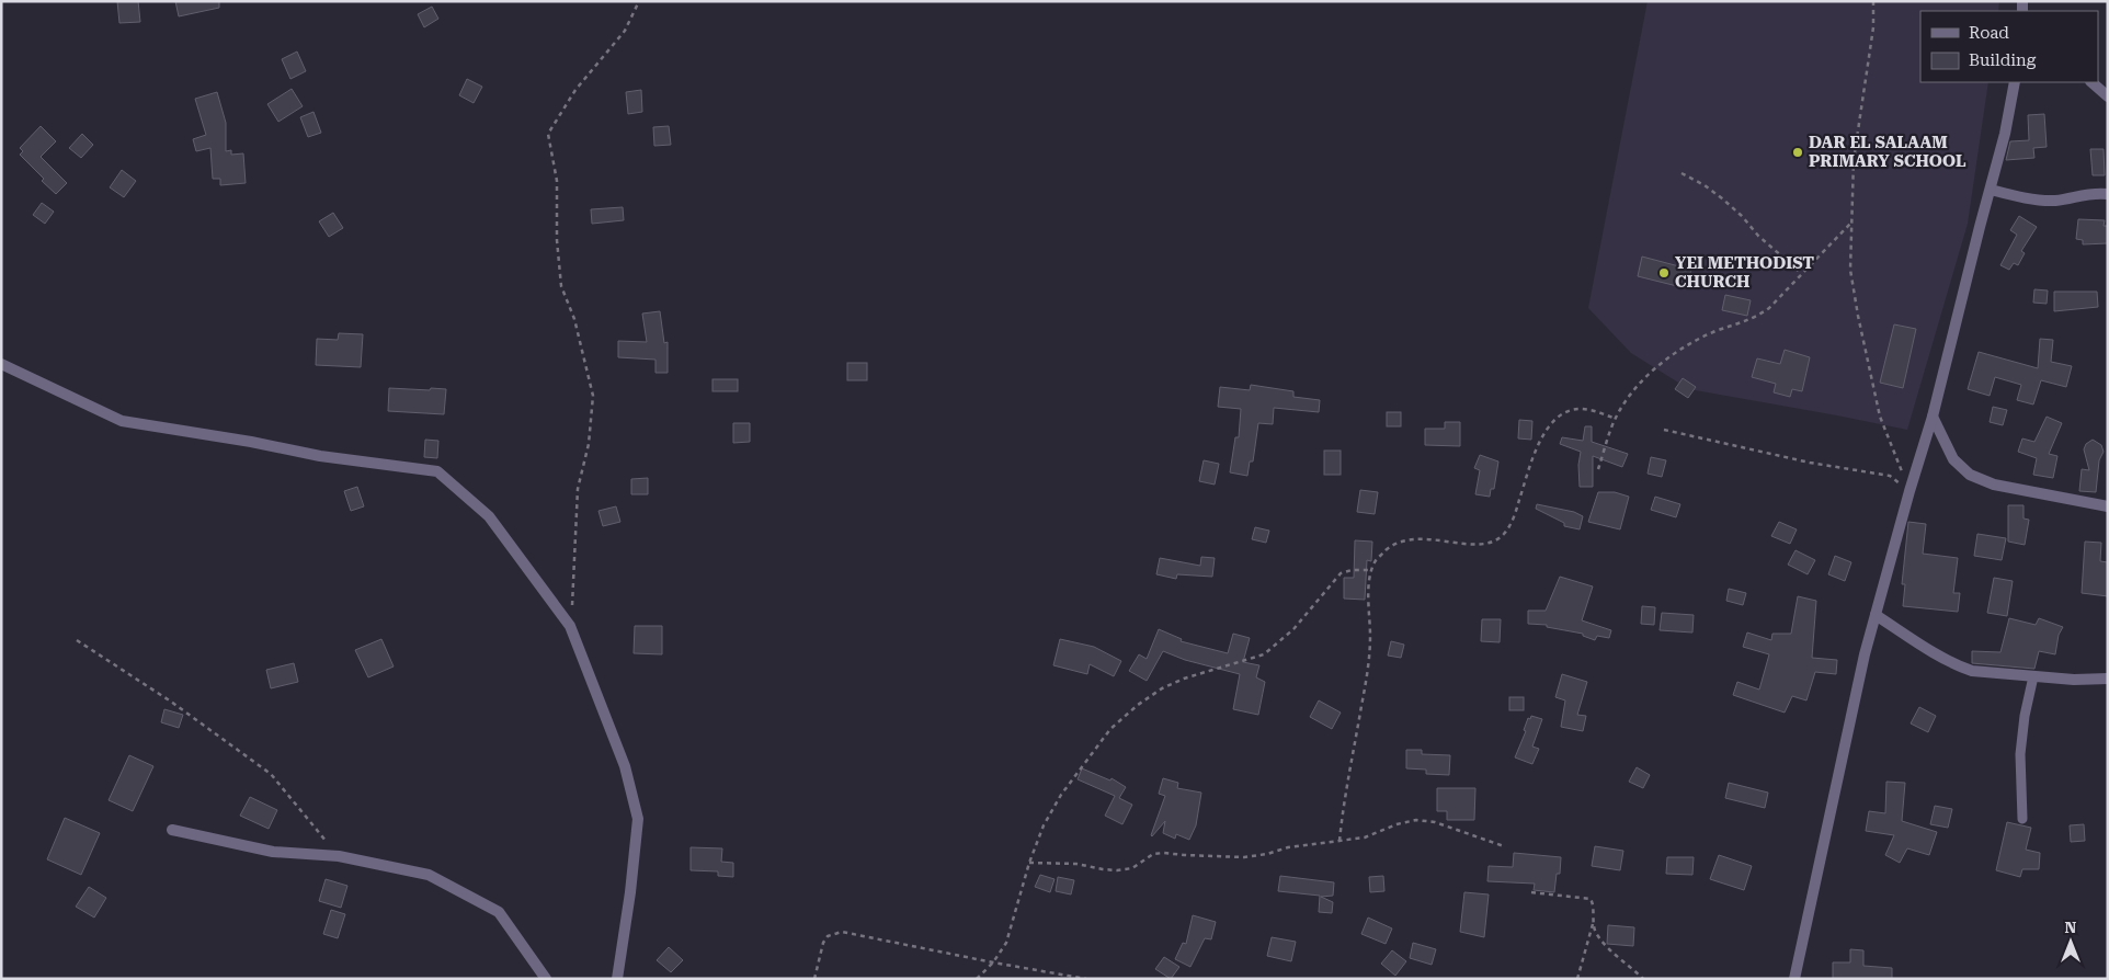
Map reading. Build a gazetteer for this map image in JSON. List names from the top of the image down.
{
  "places": ["DAR EL SALAAM PRIMARY SCHOOL", "YEI METHODIST CHURCH"],
  "legend": ["Road", "Building"],
  "north": "top"
}
